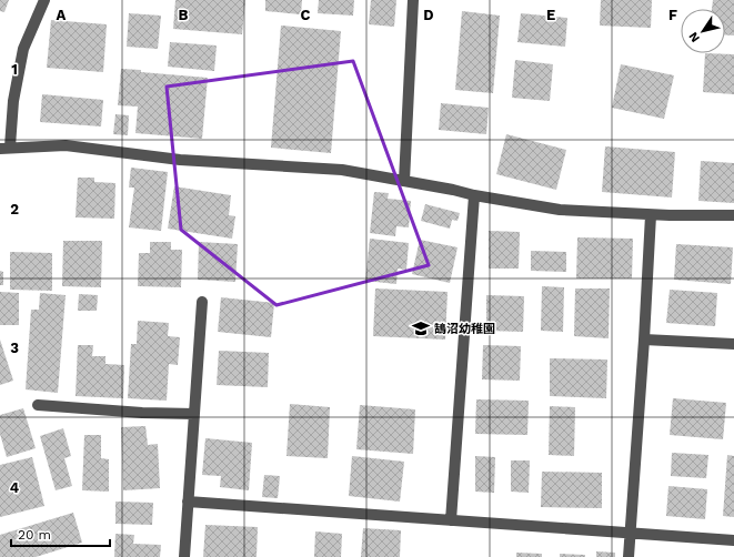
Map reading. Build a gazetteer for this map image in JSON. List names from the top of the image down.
{
  "places": {
    "school or university": ["鵠沼幼稚園"]
  },
  "scale_bar": "20 m",
  "north": "bottom left",
  "grid": {
    "columns": [
      "A",
      "B",
      "C",
      "D",
      "E",
      "F"
    ],
    "rows": [
      "1",
      "2",
      "3",
      "4"
    ]
  }
}
